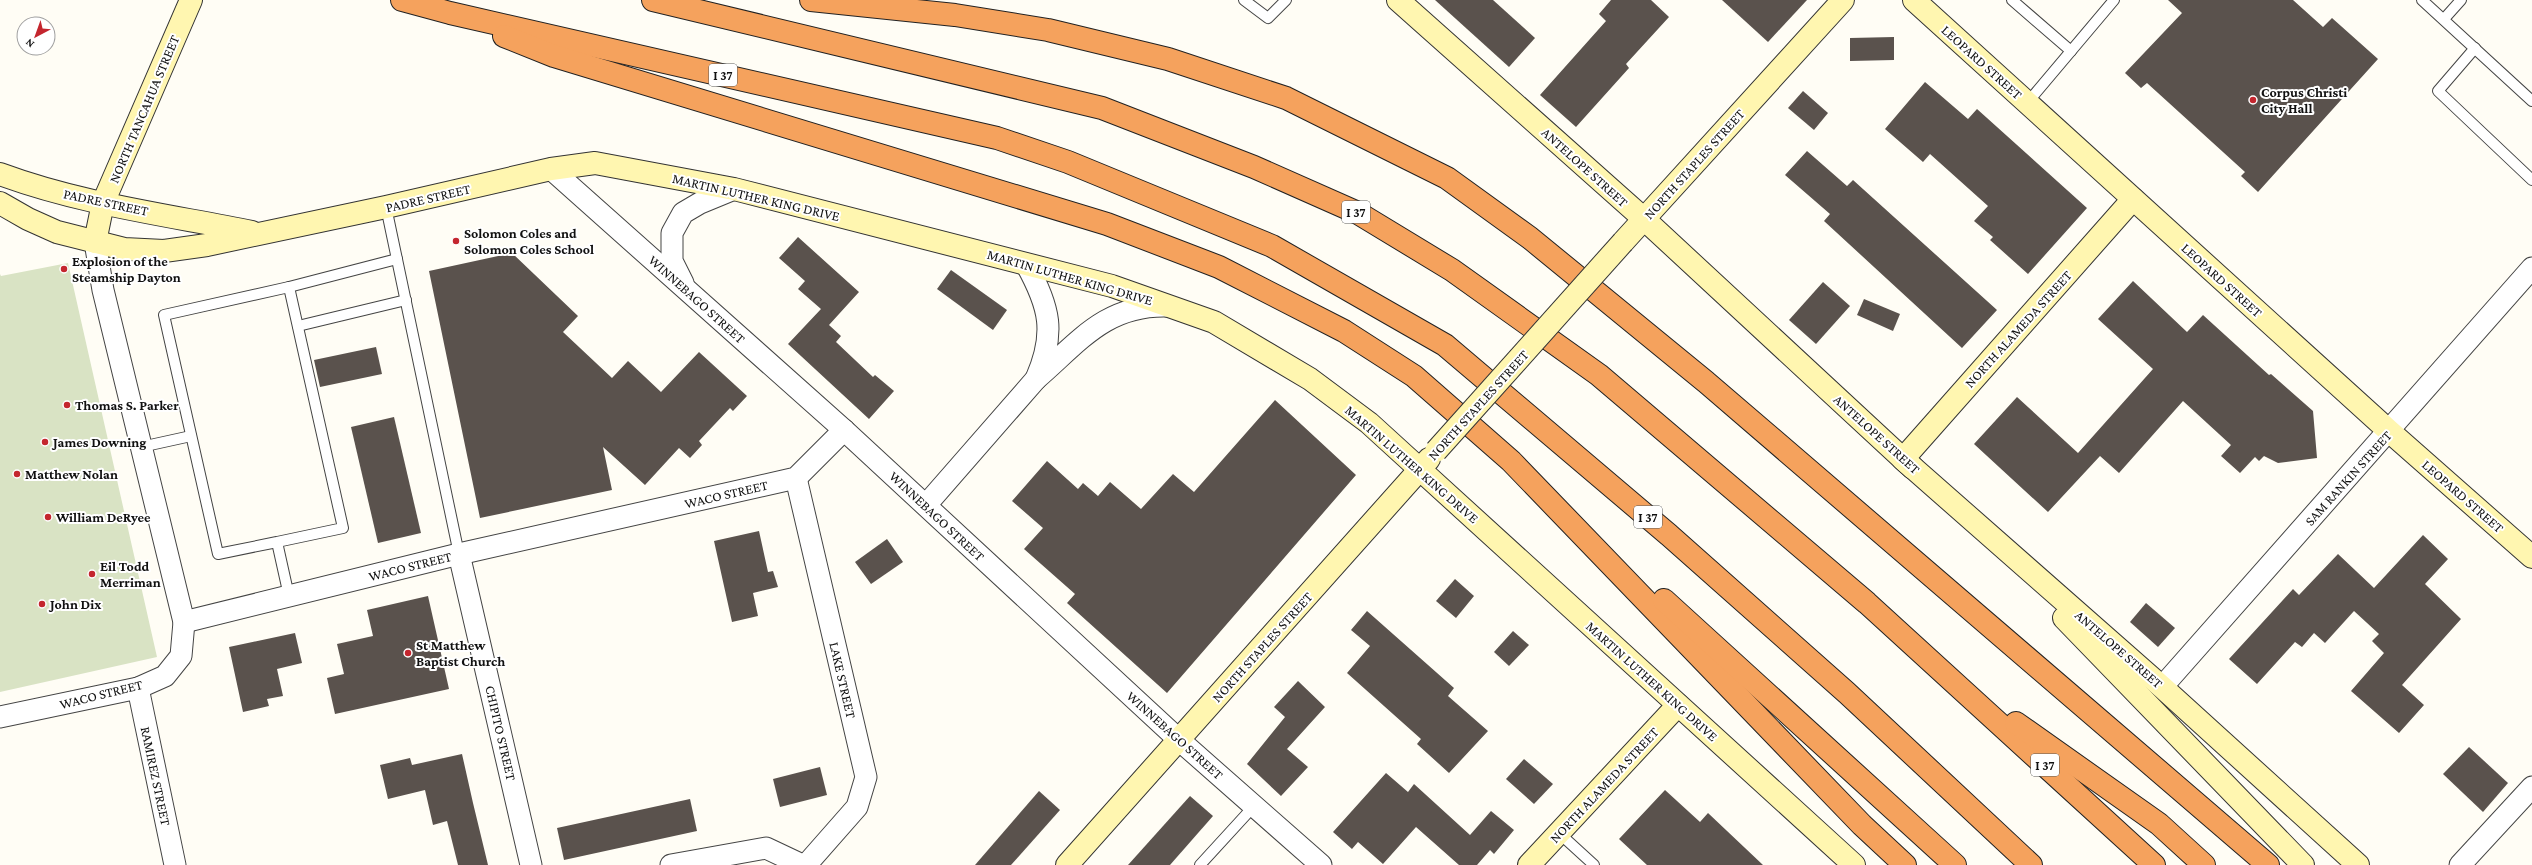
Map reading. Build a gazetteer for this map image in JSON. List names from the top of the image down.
{
  "streets": {
    "highway": ["I 37"],
    "main road": [
      "LEOPARD STREET",
      "NORTH TANCAHUA STREET",
      "NORTH STAPLES STREET",
      "ANTELOPE STREET",
      "MARTIN LUTHER KING DRIVE",
      "PADRE STREET",
      "NORTH ALAMEDA STREET"
    ],
    "street": [
      "WINNEBAGO STREET",
      "SAM RANKIN STREET",
      "WACO STREET",
      "LAKE STREET",
      "CHIPITO STREET",
      "RAMIREZ STREET"
    ]
  },
  "crossings": [
    ["LEOPARD STREET", "NORTH ALAMEDA STREET"],
    ["LEOPARD STREET", "SAM RANKIN STREET"],
    ["NORTH TANCAHUA STREET", "PADRE STREET"],
    ["NORTH STAPLES STREET", "ANTELOPE STREET"],
    ["NORTH STAPLES STREET", "MARTIN LUTHER KING DRIVE"],
    ["NORTH STAPLES STREET", "WINNEBAGO STREET"],
    ["ANTELOPE STREET", "NORTH ALAMEDA STREET"],
    ["ANTELOPE STREET", "SAM RANKIN STREET"],
    ["MARTIN LUTHER KING DRIVE", "PADRE STREET"],
    ["MARTIN LUTHER KING DRIVE", "NORTH ALAMEDA STREET"],
    ["PADRE STREET", "WINNEBAGO STREET"],
    ["WACO STREET", "LAKE STREET"],
    ["WACO STREET", "CHIPITO STREET"],
    ["WACO STREET", "RAMIREZ STREET"]
  ],
  "places": [
    "Corpus Christi City Hall",
    "Solomon Coles and Solomon Coles School",
    "Explosion of the Steamship Dayton",
    "Thomas S. Parker",
    "James Downing",
    "Matthew Nolan",
    "William DeRyee",
    "Eil Todd Merriman",
    "John Dix",
    "St Matthew Baptist Church"
  ],
  "north": "bottom left"
}
